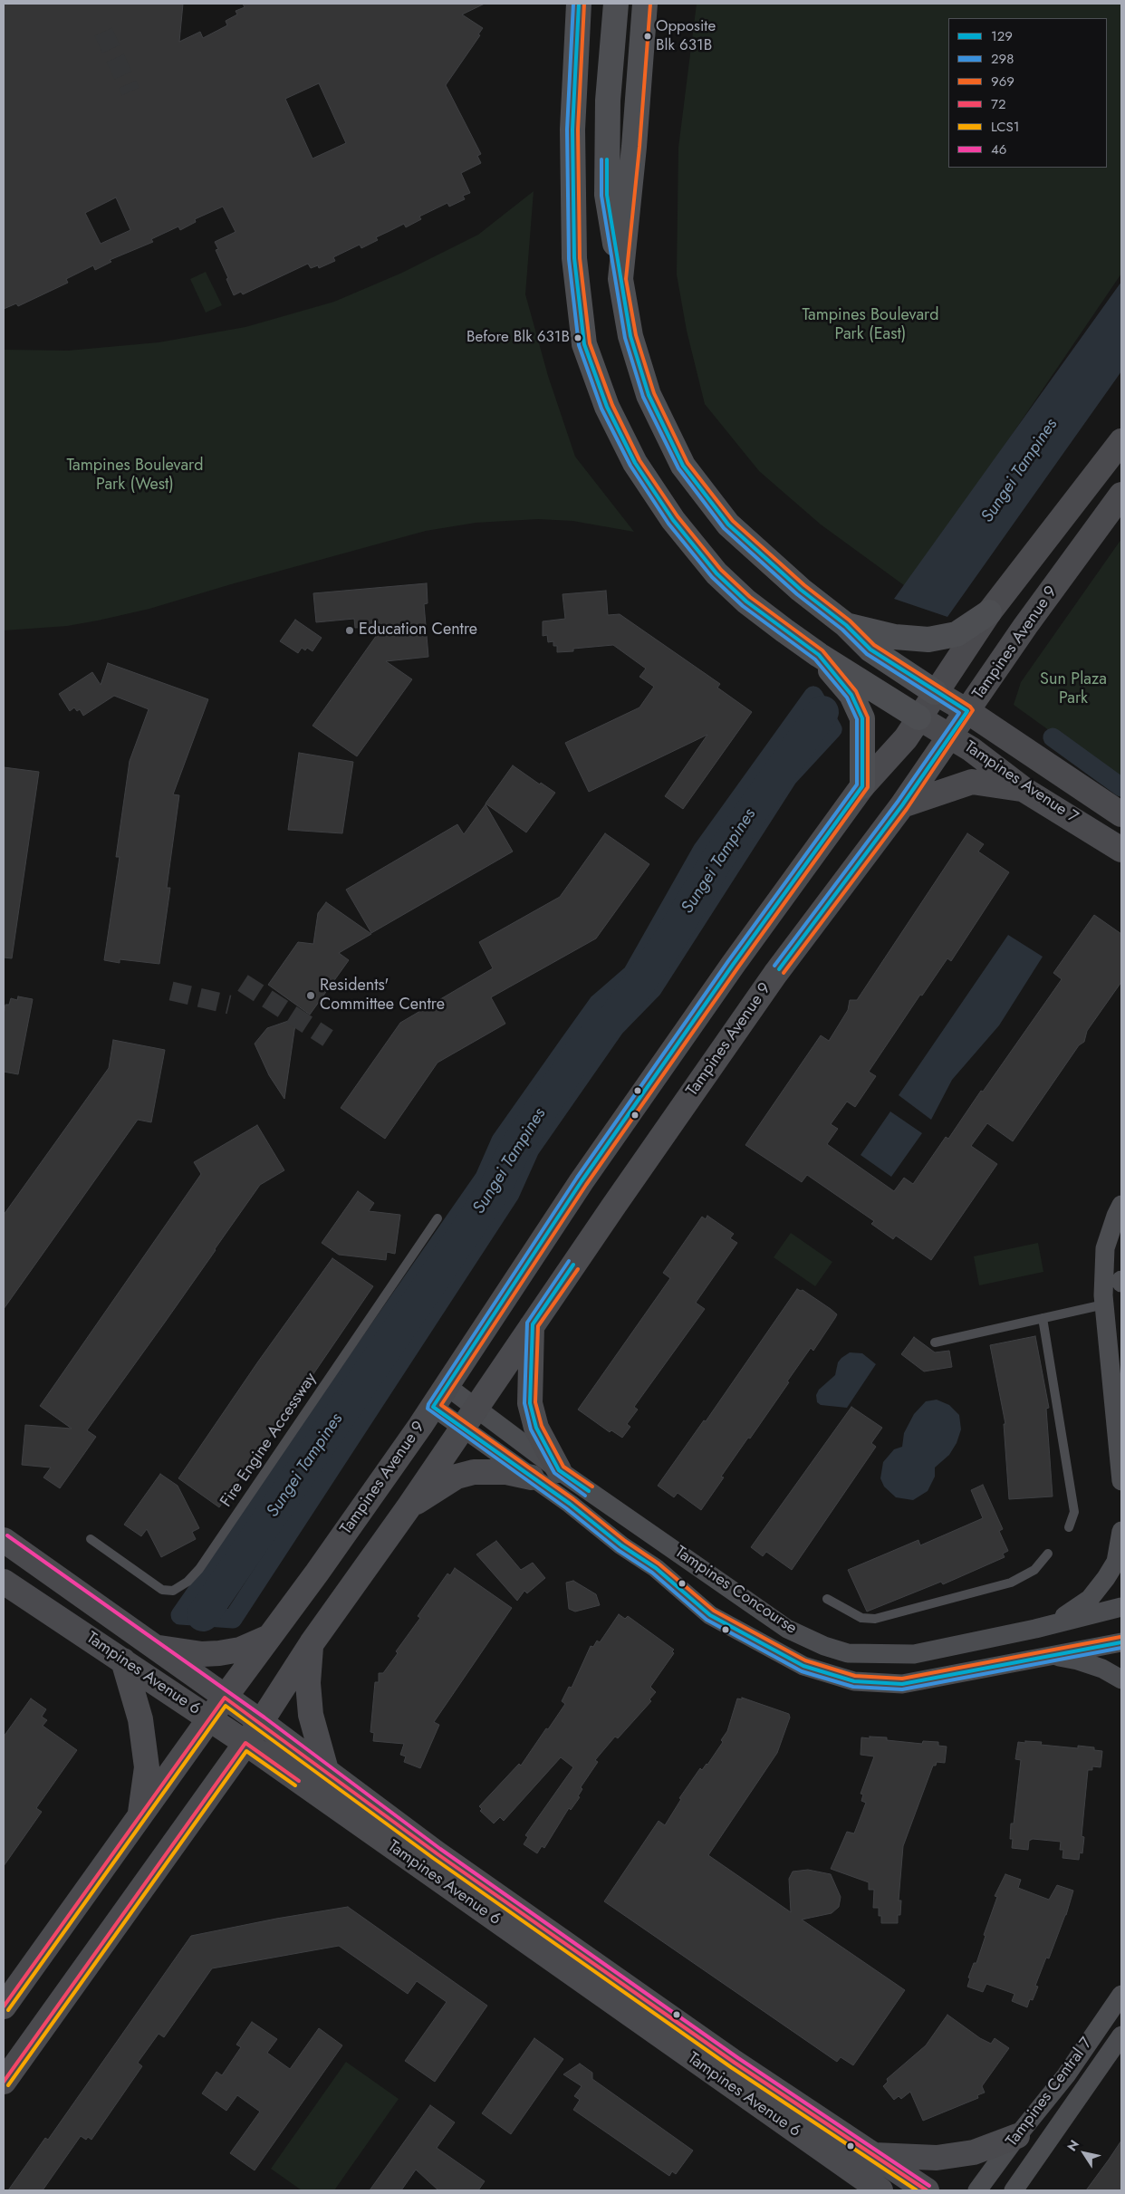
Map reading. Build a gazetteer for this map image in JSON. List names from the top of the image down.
{
  "streets": {
    "main road": ["Tampines Avenue 9", "Tampines Avenue 7", "Tampines Avenue 6"],
    "street": ["Tampines Concourse", "Tampines Central 7"],
    "lane": ["Fire Engine Accessway"]
  },
  "crossings": [
    ["Tampines Avenue 9", "Tampines Avenue 7"],
    ["Tampines Avenue 9", "Tampines Concourse"],
    ["Tampines Avenue 9", "Tampines Avenue 6"]
  ],
  "water": ["Sungei Tampines"],
  "parks": ["Tampines Boulevard Park (East)", "Tampines Boulevard Park (West)", "Sun Plaza Park"],
  "places": [
    "Opposite Blk 631B",
    "Before Blk 631B",
    "Education Centre",
    "Residents' Committee Centre"
  ],
  "lines": [
    "transit line 129",
    "transit line 298",
    "transit line 969",
    "transit line 46",
    "transit line 72",
    "transit line LCS1"
  ],
  "legend": [
    "129",
    "298",
    "969",
    "72",
    "LCS1",
    "46"
  ],
  "north": "top left"
}
